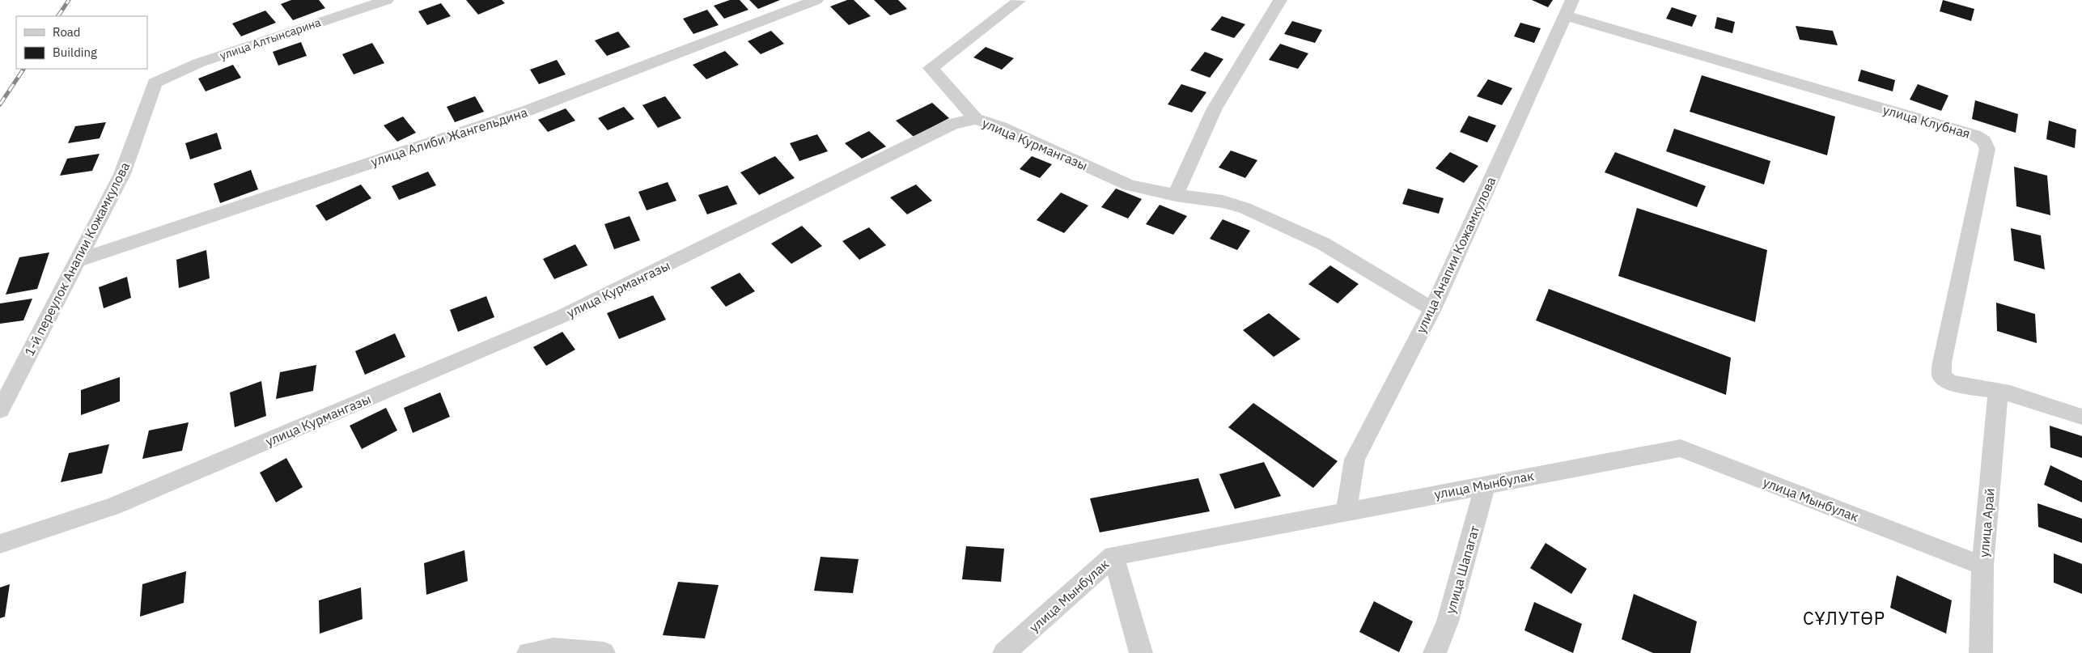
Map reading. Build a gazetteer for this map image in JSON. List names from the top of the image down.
{
  "streets": {
    "street": [
      "улица Алтынсарина",
      "улица Клубная",
      "улица Алиби Жангельдина",
      "улица Курмангазы",
      "улица Анапии Кожамкулова",
      "1-й переулок Анапии Кожамкулова",
      "улица Мынбулак",
      "улица Арай",
      "улица Шапагат"
    ]
  },
  "crossings": [
    ["улица Алтынсарина", "1-й переулок Анапии Кожамкулова"],
    ["улица Клубная", "улица Анапии Кожамкулова"],
    ["улица Клубная", "улица Арай"],
    ["улица Алиби Жангельдина", "1-й переулок Анапии Кожамкулова"],
    ["улица Курмангазы", "улица Анапии Кожамкулова"],
    ["улица Анапии Кожамкулова", "улица Мынбулак"],
    ["улица Мынбулак", "улица Арай"],
    ["улица Мынбулак", "улица Шапагат"]
  ],
  "districts": ["СҰЛУТӨР"],
  "legend": ["Road", "Building"]
}
